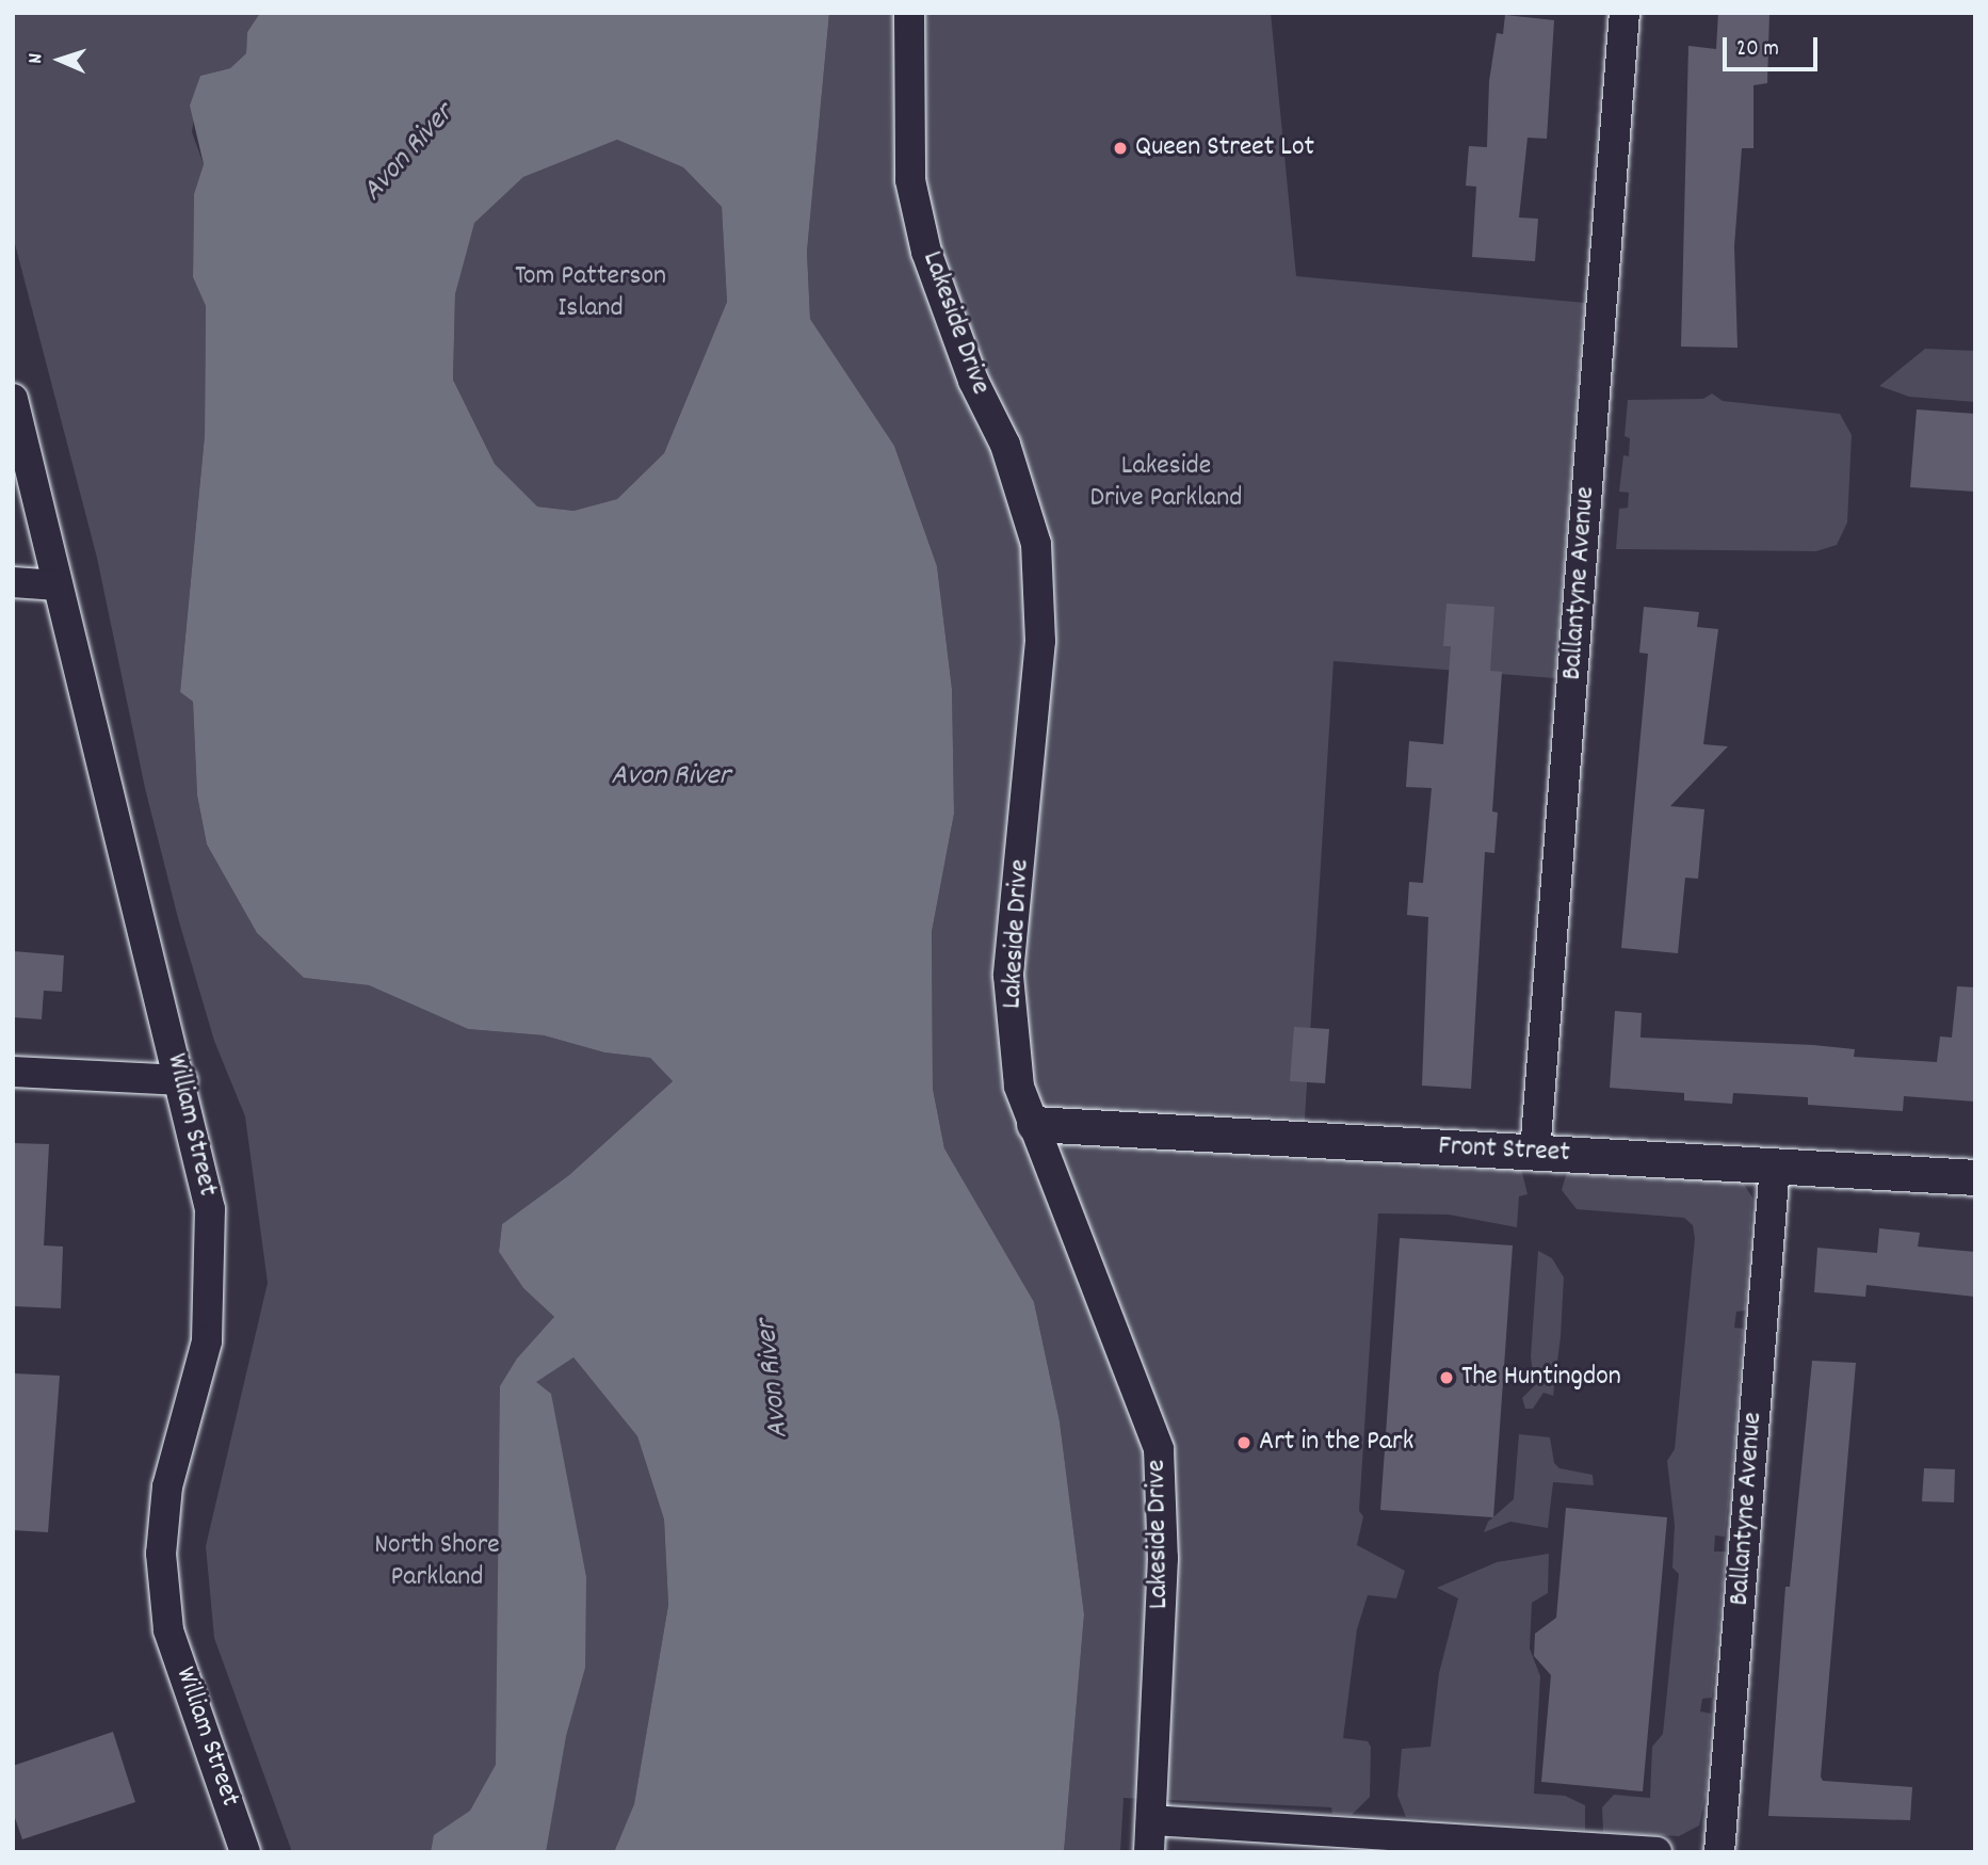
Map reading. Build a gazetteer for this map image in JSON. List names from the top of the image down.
{
  "streets": {
    "street": [
      "Lakeside Drive",
      "Ballantyne Avenue",
      "William Street",
      "Front Street"
    ]
  },
  "crossings": [
    ["Lakeside Drive", "Front Street"],
    ["Ballantyne Avenue", "Front Street"]
  ],
  "water": ["Avon River"],
  "parks": ["Tom Patterson Island", "Lakeside Drive Parkland", "North Shore Parkland"],
  "places": ["Queen Street Lot", "The Huntingdon", "Art in the Park"],
  "scale_bar": "20 m",
  "north": "left"
}
